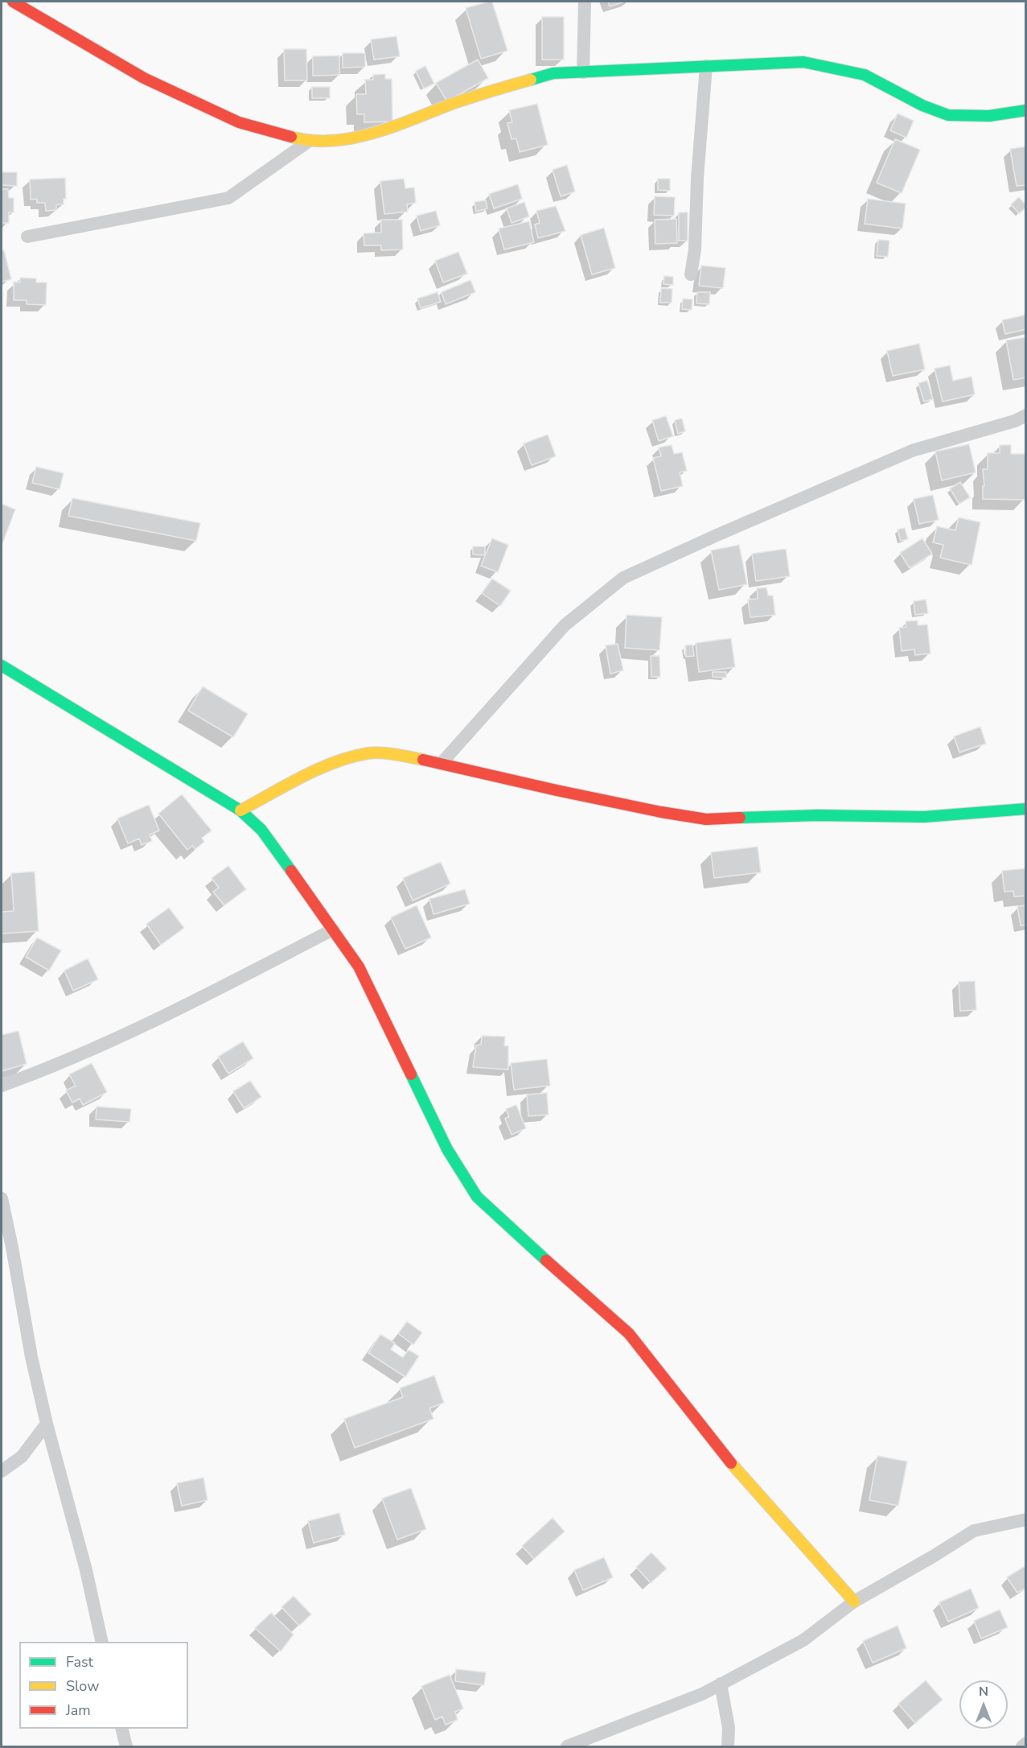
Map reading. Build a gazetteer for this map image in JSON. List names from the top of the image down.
{
  "legend": ["Fast", "Slow", "Jam"],
  "north": "top"
}
